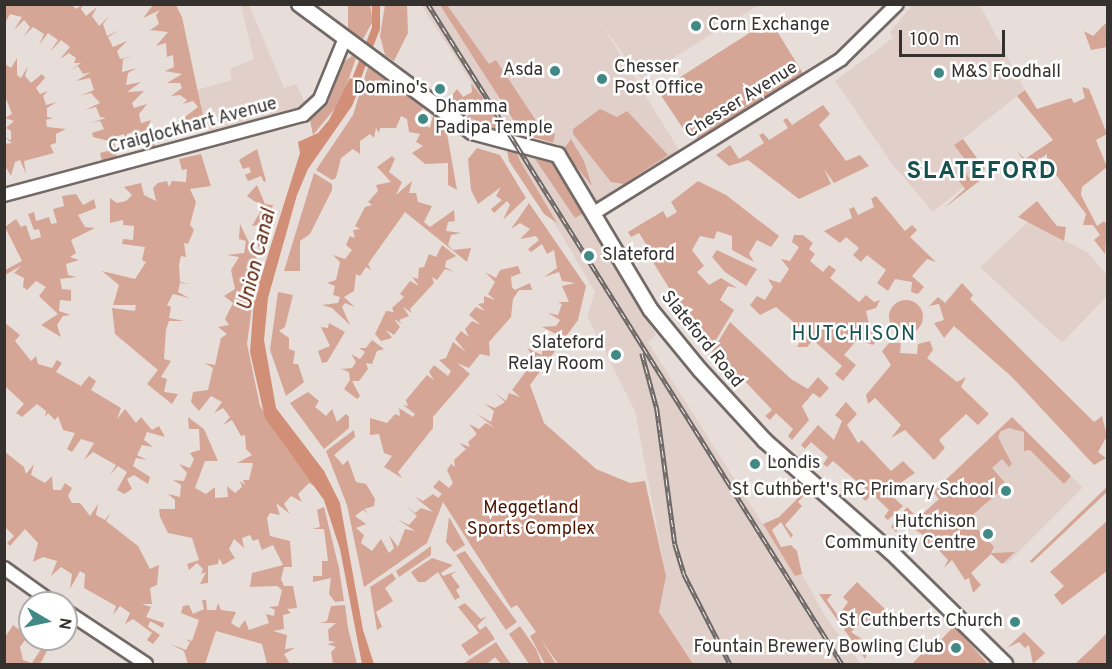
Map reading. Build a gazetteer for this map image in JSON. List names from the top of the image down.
{
  "streets": {
    "main road": ["Slateford Road"],
    "street": ["Chesser Avenue", "Craiglockhart Avenue"]
  },
  "crossings": [
    ["Chesser Avenue", "Slateford Road"],
    ["Craiglockhart Avenue", "Slateford Road"]
  ],
  "districts": ["SLATEFORD", "HUTCHISON"],
  "water": ["Union Canal"],
  "parks": ["Meggetland Sports Complex"],
  "places": [
    "Corn Exchange",
    "Asda",
    "M&S Foodhall",
    "Chesser Post Office",
    "Domino's",
    "Dhamma Padipa Temple",
    "Slateford",
    "Slateford Relay Room",
    "Londis",
    "St Cuthbert's RC Primary School",
    "Hutchison Community Centre",
    "St Cuthberts Church",
    "Fountain Brewery Bowling Club"
  ],
  "scale_bar": "100 m",
  "north": "right"
}
